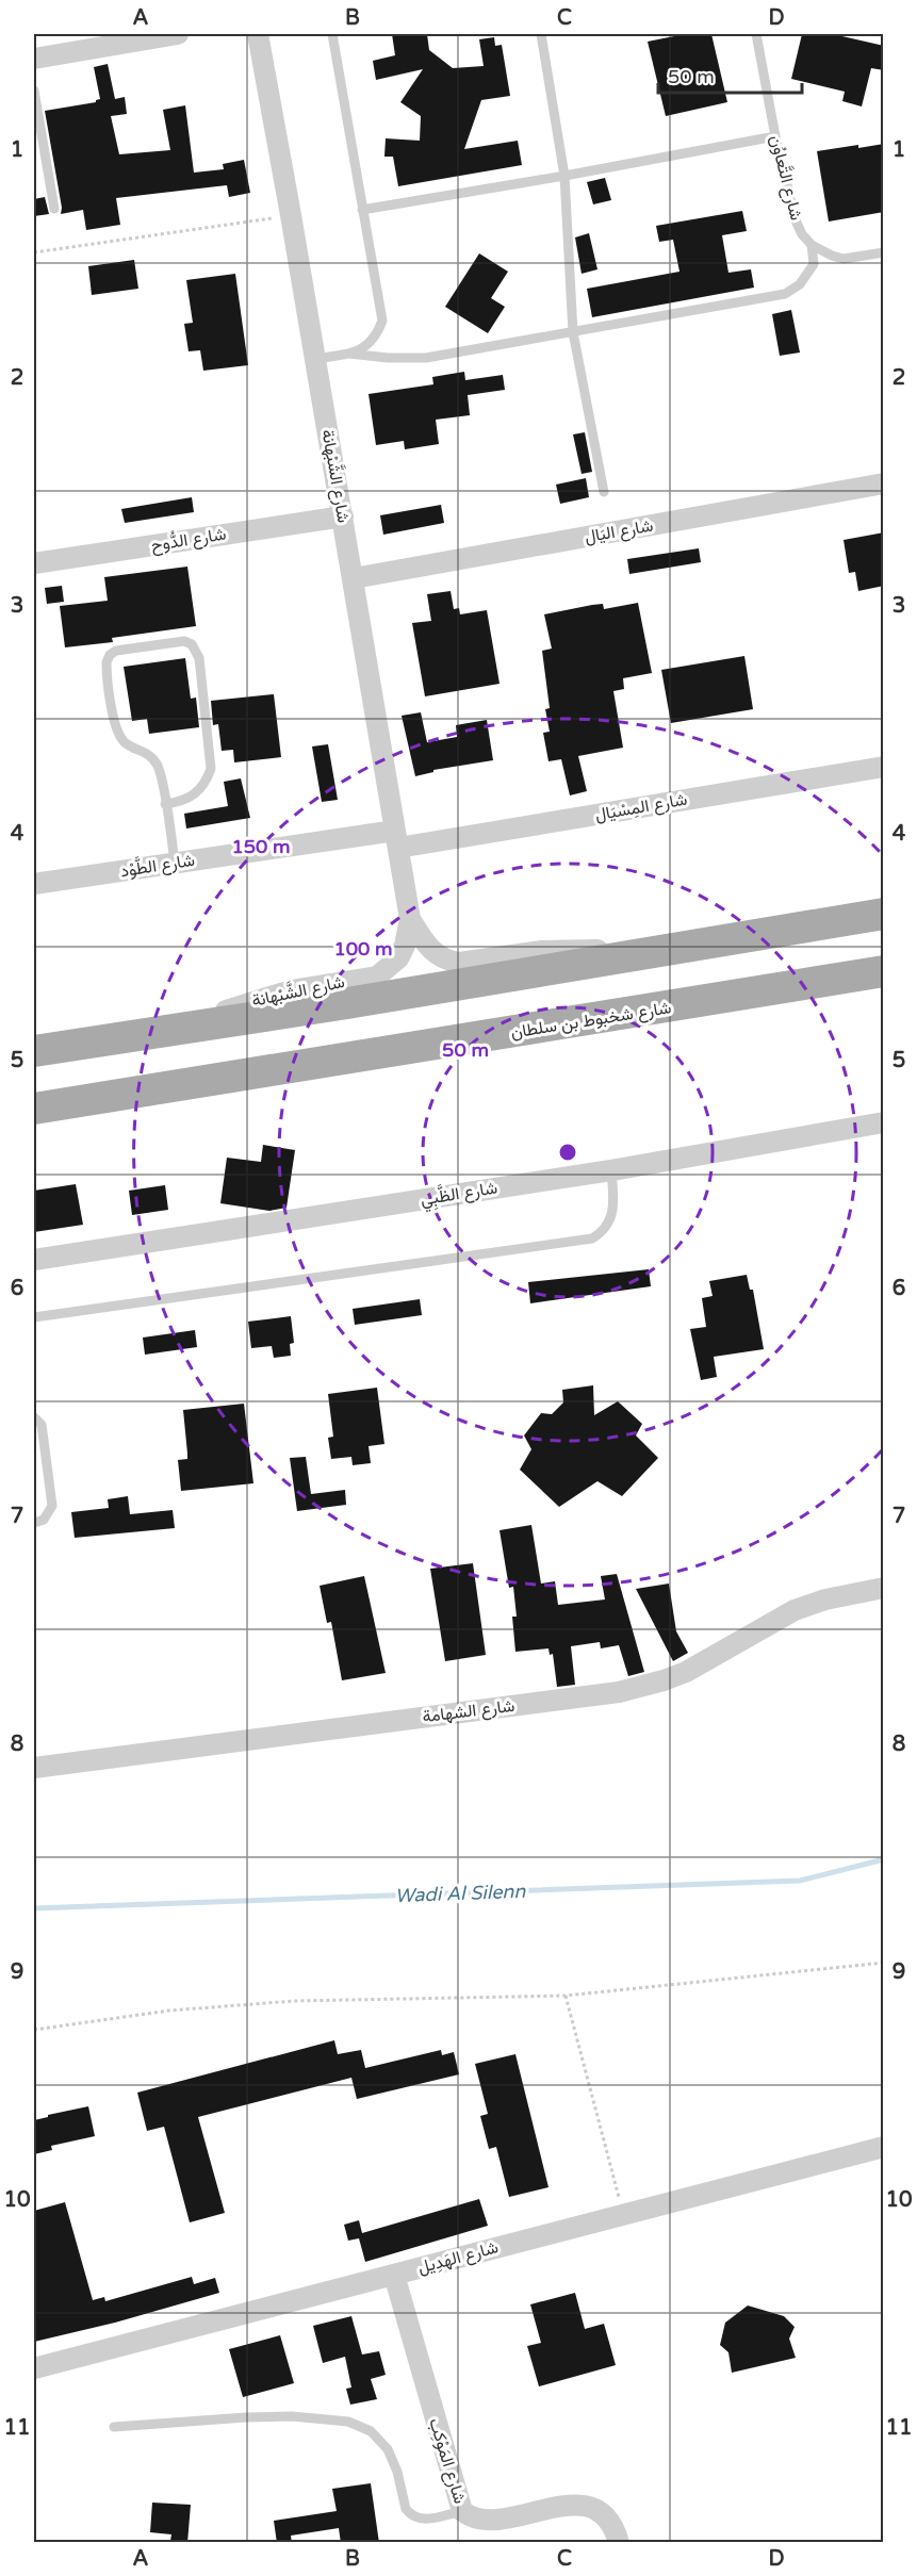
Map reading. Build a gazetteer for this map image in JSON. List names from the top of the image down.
{
  "streets": {
    "main road": ["شارع شخبوط بن سلطان"],
    "street": [
      "شارع الشَّبْهانة",
      "شارع اليَال",
      "شارع الدُّوح",
      "شارع المِسْيَال",
      "شارع الطَّوْد",
      "شارع الظَّبِي",
      "شارع الشهامة",
      "شارع الهَدِيل",
      "شارع المَوْكِب"
    ],
    "lane": ["شارع التَّعاوُن"]
  },
  "crossings": [
    ["شارع الشَّبْهانة", "شارع اليَال"],
    ["شارع الشَّبْهانة", "شارع الدُّوح"],
    ["شارع الشَّبْهانة", "شارع المِسْيَال"],
    ["شارع الشَّبْهانة", "شارع الطَّوْد"],
    ["شارع المِسْيَال", "شارع الطَّوْد"],
    ["شارع الهَدِيل", "شارع المَوْكِب"]
  ],
  "water": ["Wadi Al Silenn"],
  "scale_bar": "50 m",
  "grid": {
    "columns": [
      "A",
      "B",
      "C",
      "D"
    ],
    "rows": [
      "1",
      "2",
      "3",
      "4",
      "5",
      "6",
      "7",
      "8",
      "9",
      "10",
      "11"
    ]
  },
  "rings": ["150 m", "100 m", "50 m"]
}
